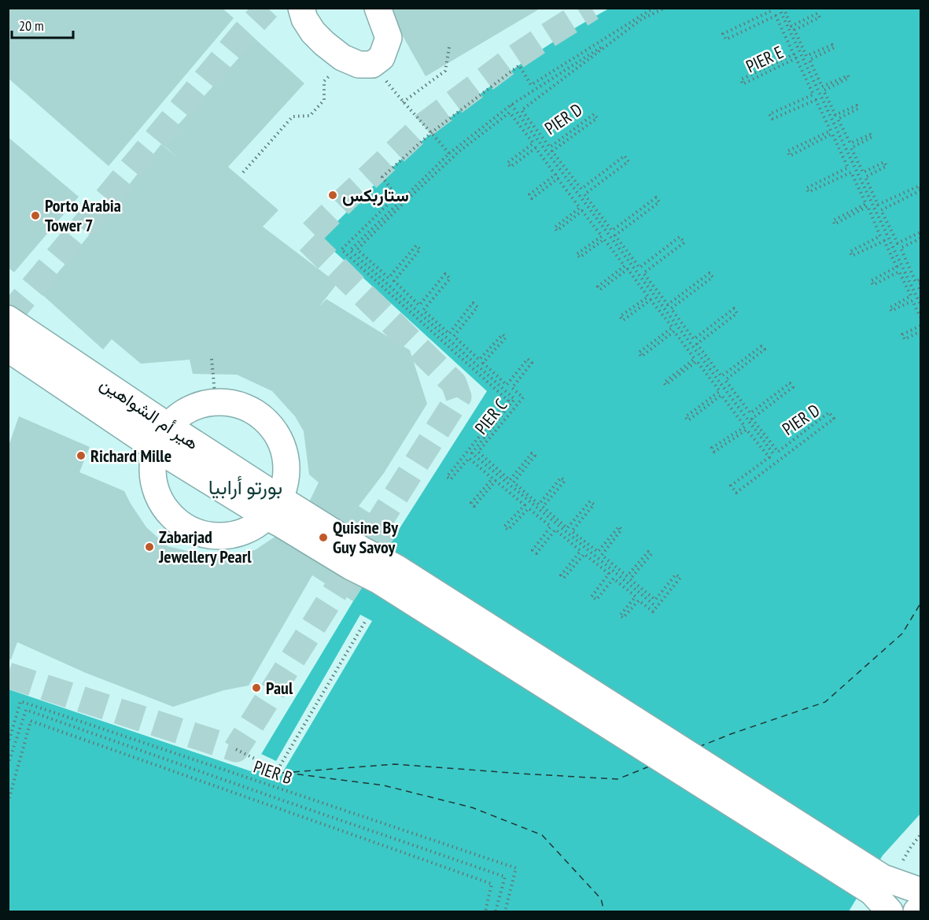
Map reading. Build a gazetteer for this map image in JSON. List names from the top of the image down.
{
  "streets": {
    "street": ["هير أم الشواهين"],
    "path": [
      "PIER E",
      "PIER D",
      "PIER C",
      "PIER B"
    ]
  },
  "crossings": [
    ["PIER D", "PIER C"]
  ],
  "districts": ["بورتو أرابيا"],
  "places": [
    "ستاربكس",
    "Porto Arabia Tower 7",
    "Richard Mille",
    "Quisine By Guy Savoy",
    "Zabarjad Jewellery Pearl",
    "Paul"
  ],
  "scale_bar": "20 m"
}
